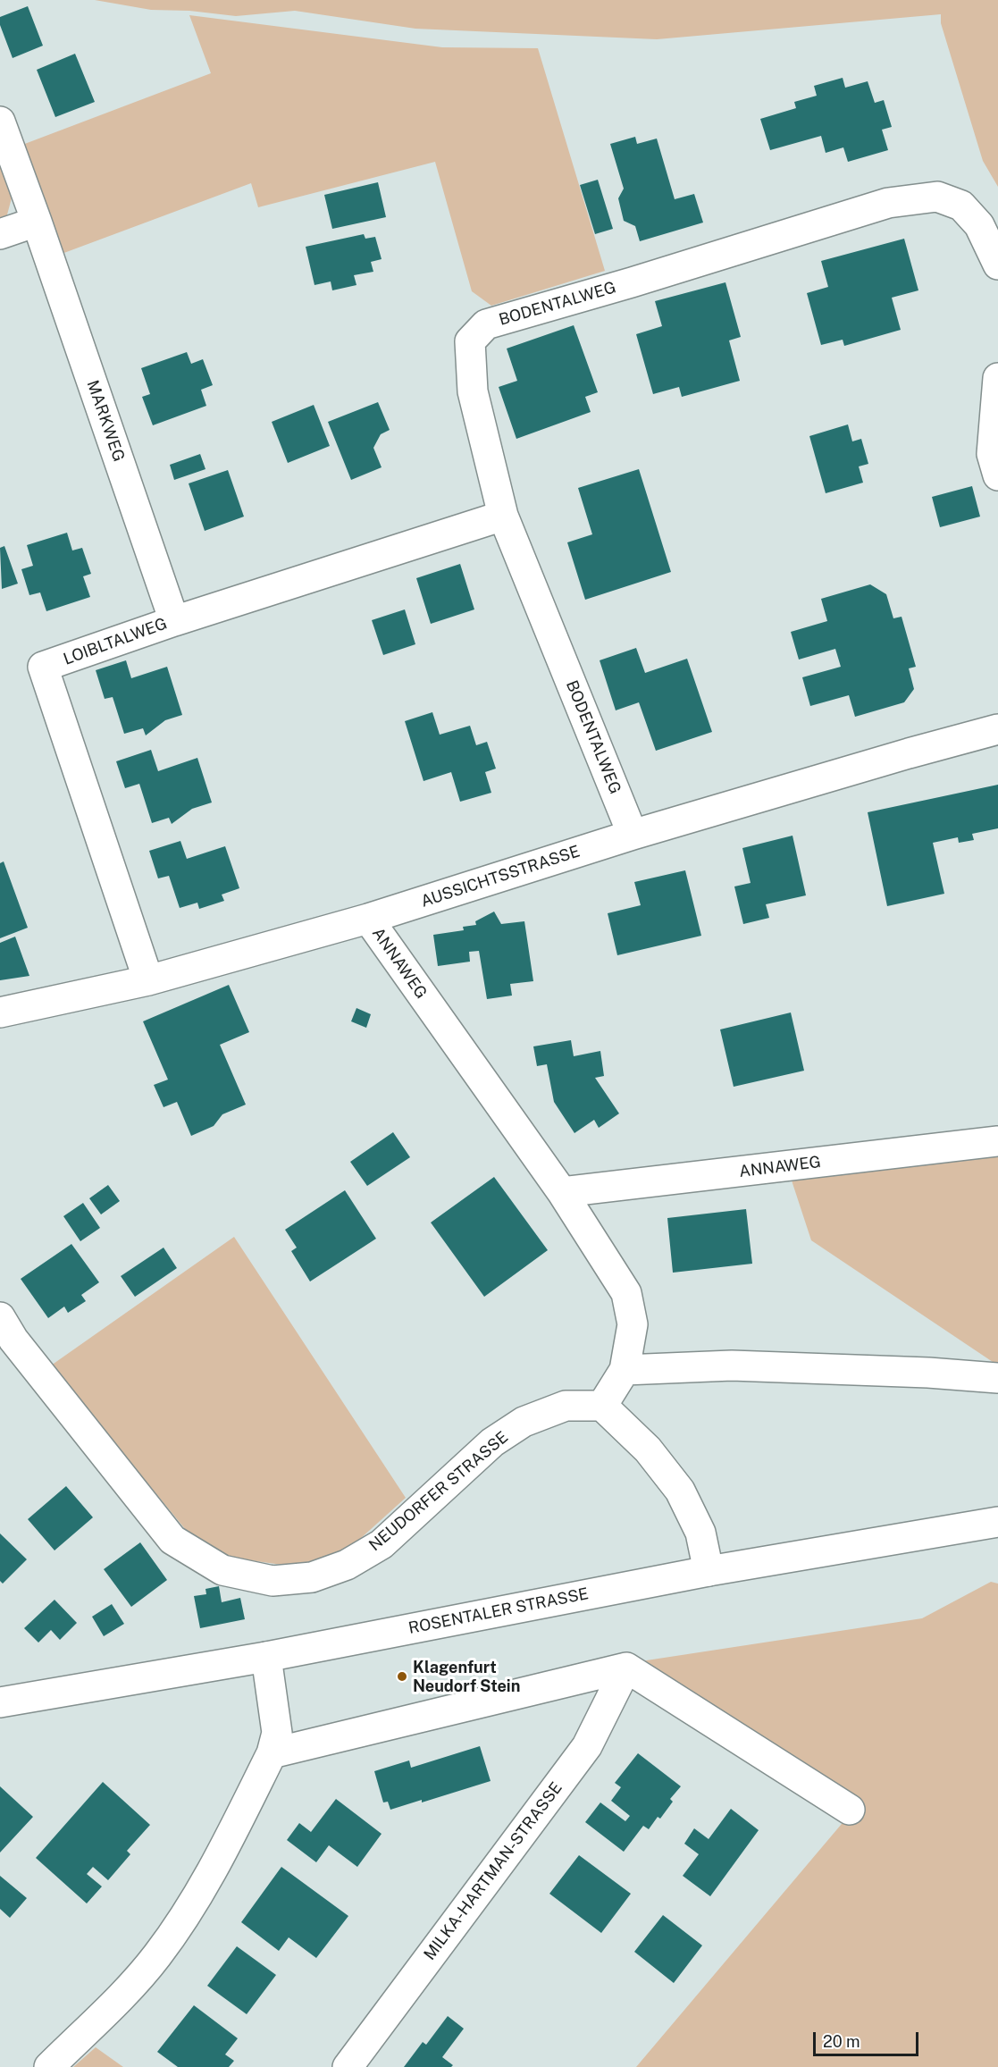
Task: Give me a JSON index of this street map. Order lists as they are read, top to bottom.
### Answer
{
  "streets": {
    "street": [
      "BODENTALWEG",
      "MARKWEG",
      "LOIBLTALWEG",
      "AUSSICHTSSTRASSE",
      "ANNAWEG",
      "NEUDORFER STRASSE",
      "ROSENTALER STRASSE",
      "MILKA-HARTMAN-STRASSE"
    ]
  },
  "crossings": [
    ["BODENTALWEG", "LOIBLTALWEG"],
    ["BODENTALWEG", "AUSSICHTSSTRASSE"],
    ["MARKWEG", "LOIBLTALWEG"],
    ["LOIBLTALWEG", "AUSSICHTSSTRASSE"],
    ["AUSSICHTSSTRASSE", "ANNAWEG"],
    ["ANNAWEG", "NEUDORFER STRASSE"]
  ],
  "places": ["Klagenfurt Neudorf Stein"],
  "scale_bar": "20 m"
}
